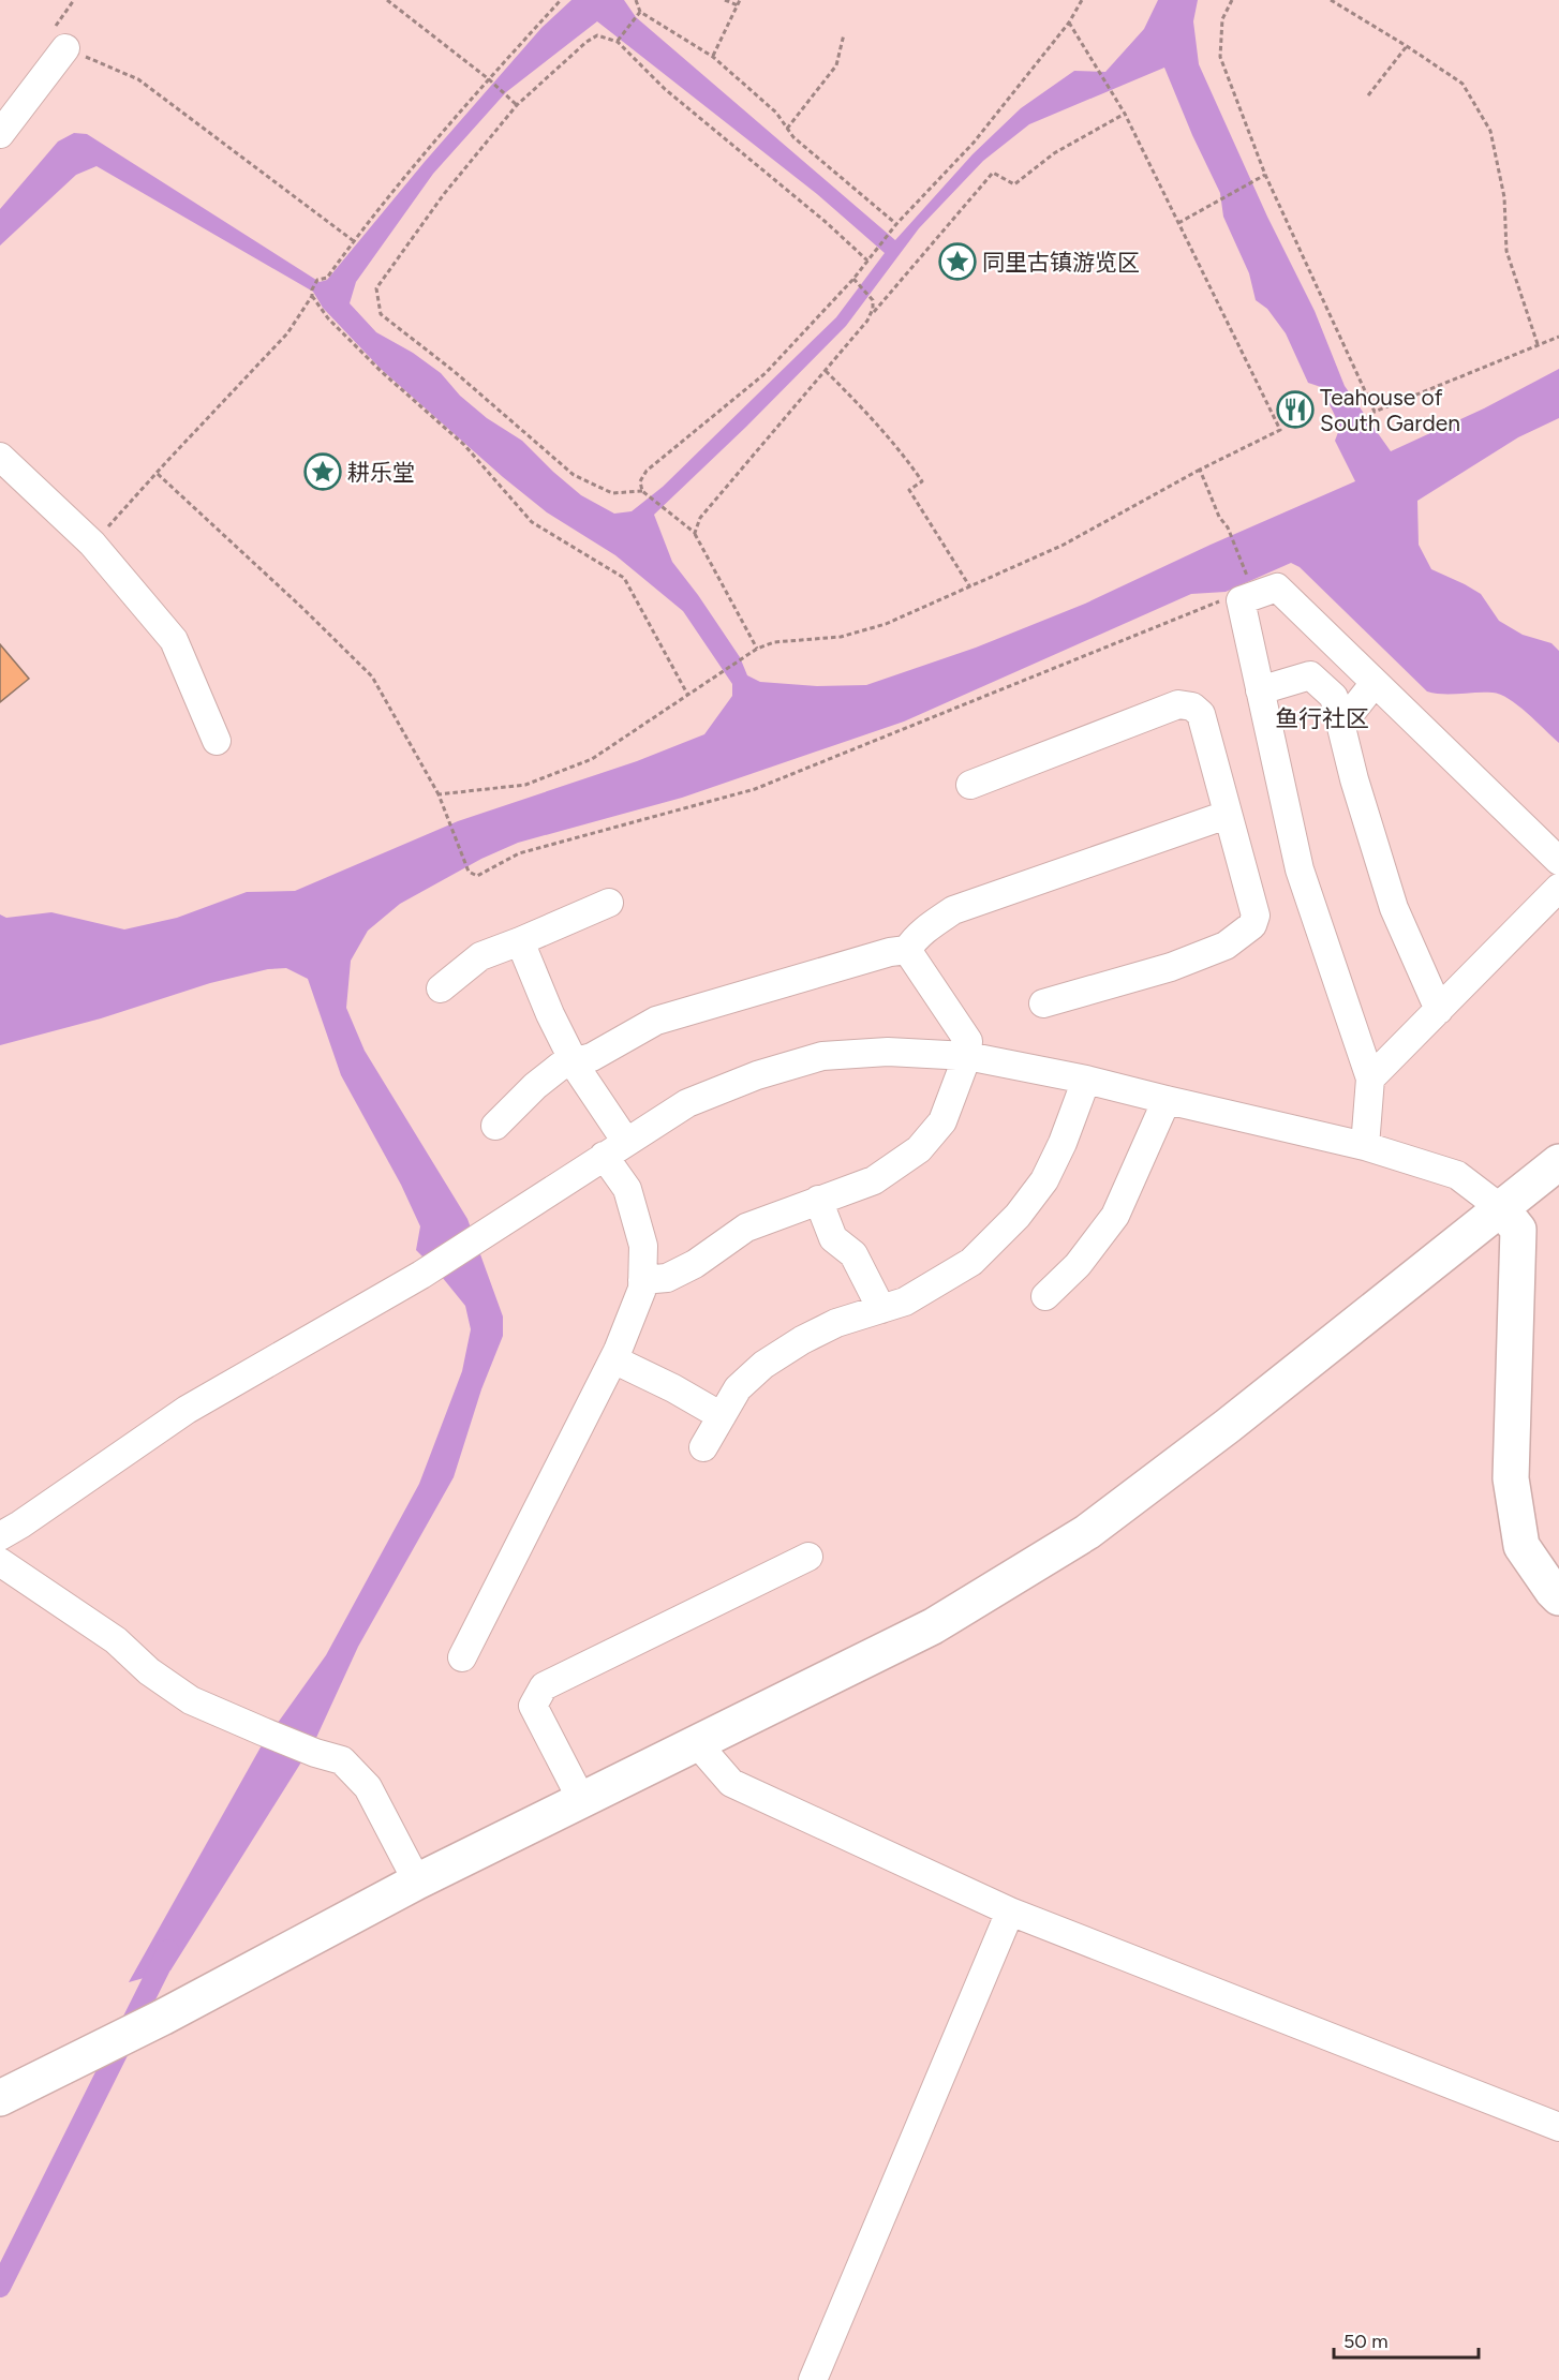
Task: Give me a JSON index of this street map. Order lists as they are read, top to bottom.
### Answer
{
  "districts": ["鱼行社区"],
  "places": {
    "place": ["同里古镇游览区", "耕乐堂"],
    "restaurant": ["Teahouse of South Garden"]
  },
  "scale_bar": "50 m"
}
